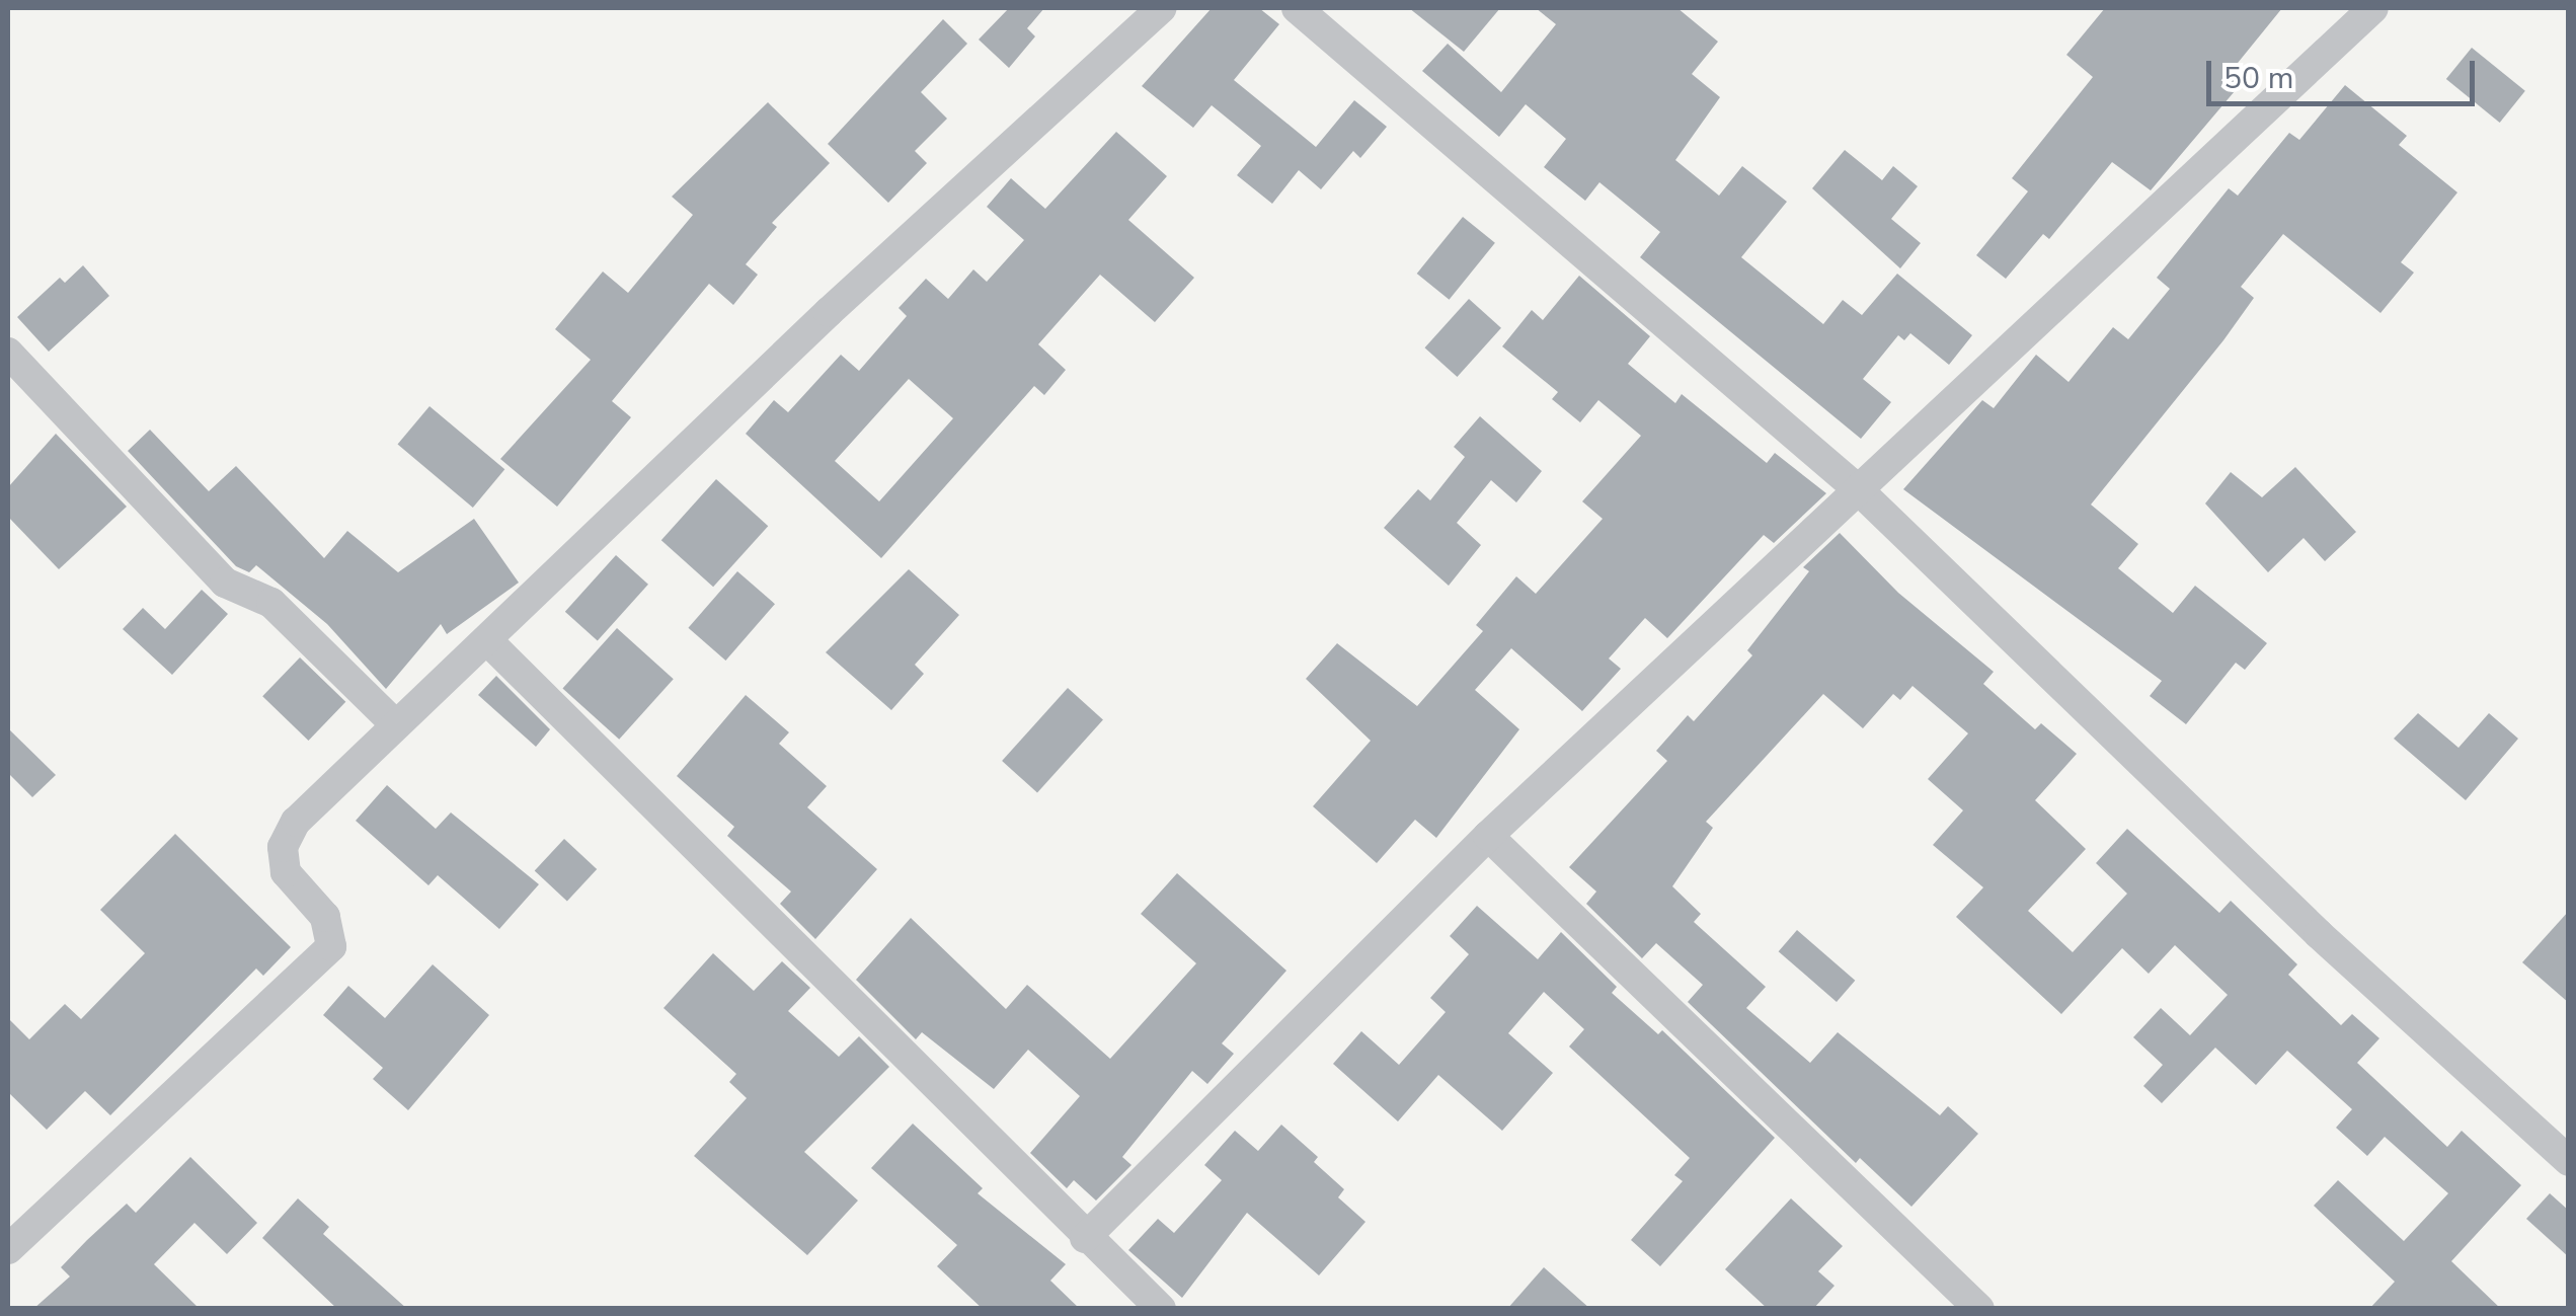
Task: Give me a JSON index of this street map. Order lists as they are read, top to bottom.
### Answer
{
  "scale_bar": "50 m"
}
